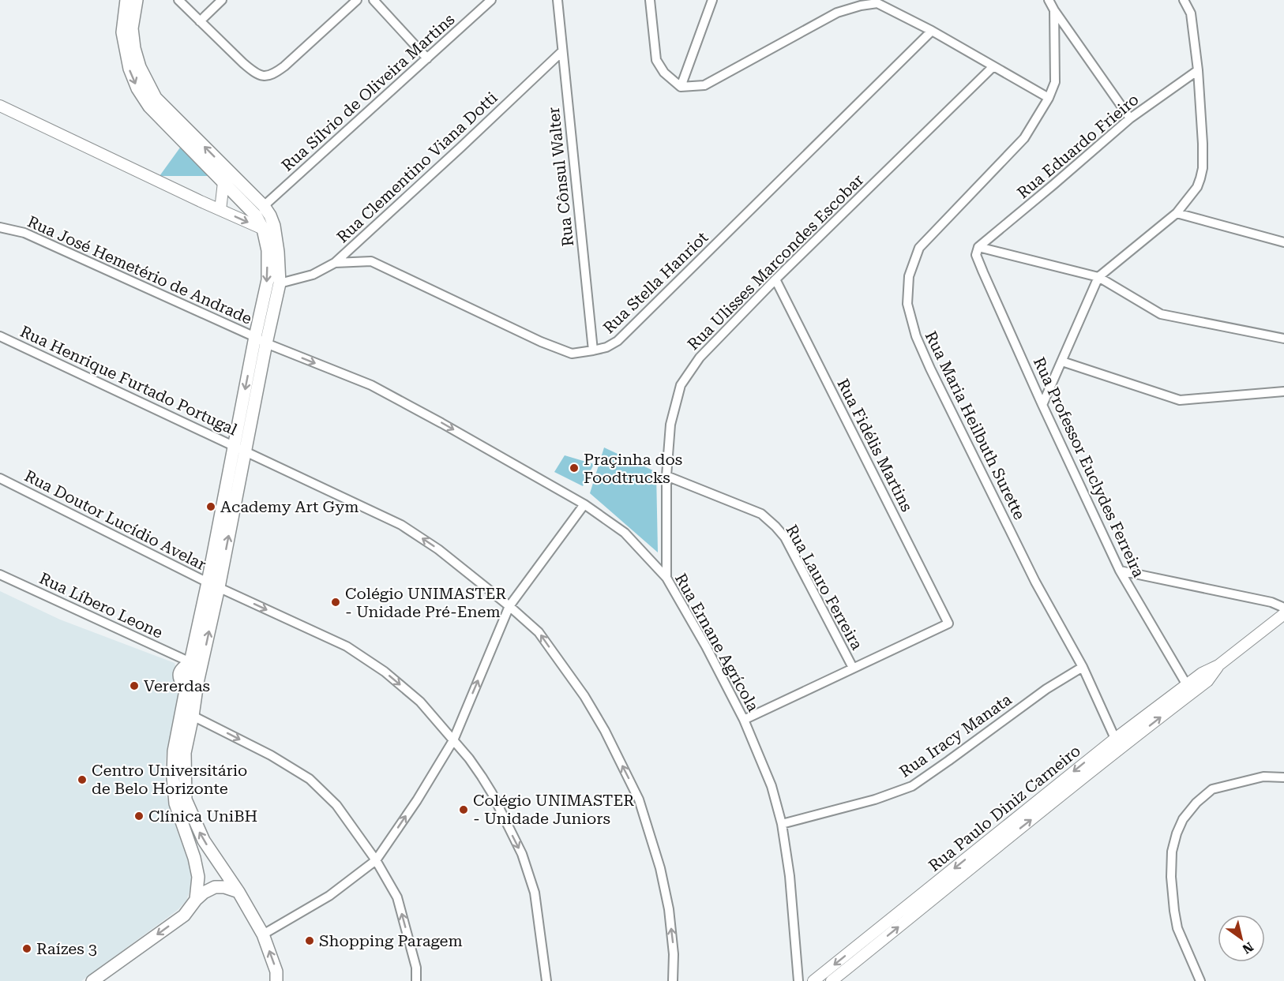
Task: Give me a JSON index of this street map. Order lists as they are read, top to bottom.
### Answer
{
  "streets": {
    "street": [
      "Rua Sílvio de Oliveira Martins",
      "Rua Eduardo Frieiro",
      "Rua Clementino Viana Dotti",
      "Rua Cônsul Walter",
      "Rua Ulisses Marcondes Escobar",
      "Rua José Hemetério de Andrade",
      "Rua Stella Hanriot",
      "Rua Henrique Furtado Portugal",
      "Rua Maria Heilbuth Surette",
      "Rua Fidélis Martins",
      "Rua Professor Euclydes Ferreira",
      "Rua Doutor Lucídio Avelar",
      "Rua Lauro Ferreira",
      "Rua Líbero Leone",
      "Rua Ernane Agrícola",
      "Rua Iracy Manata",
      "Rua Paulo Diniz Carneiro"
    ]
  },
  "crossings": [
    ["Rua Eduardo Frieiro", "Rua Professor Euclydes Ferreira"],
    ["Rua Clementino Viana Dotti", "Rua Cônsul Walter"],
    ["Rua Clementino Viana Dotti", "Rua Stella Hanriot"],
    ["Rua Cônsul Walter", "Rua Stella Hanriot"],
    ["Rua Ulisses Marcondes Escobar", "Rua Fidélis Martins"],
    ["Rua Ulisses Marcondes Escobar", "Rua Lauro Ferreira"],
    ["Rua Ulisses Marcondes Escobar", "Rua Ernane Agrícola"],
    ["Rua José Hemetério de Andrade", "Rua Ernane Agrícola"],
    ["Rua Maria Heilbuth Surette", "Rua Iracy Manata"],
    ["Rua Maria Heilbuth Surette", "Rua Paulo Diniz Carneiro"],
    ["Rua Fidélis Martins", "Rua Lauro Ferreira"],
    ["Rua Professor Euclydes Ferreira", "Rua Paulo Diniz Carneiro"],
    ["Rua Ernane Agrícola", "Rua Iracy Manata"]
  ],
  "one_way": ["Rua Henrique Furtado Portugal", "Rua Doutor Lucídio Avelar", "Rua Ernane Agrícola"],
  "places": [
    "Praçinha dos Foodtrucks",
    "Academy Art Gym",
    "Colégio UNIMASTER - Unidade Pré-Enem",
    "Vererdas",
    "Centro Universitário de Belo Horizonte",
    "Colégio UNIMASTER - Unidade Juniors",
    "Clínica UniBH",
    "Shopping Paragem",
    "Raízes 3"
  ],
  "north": "bottom right"
}
